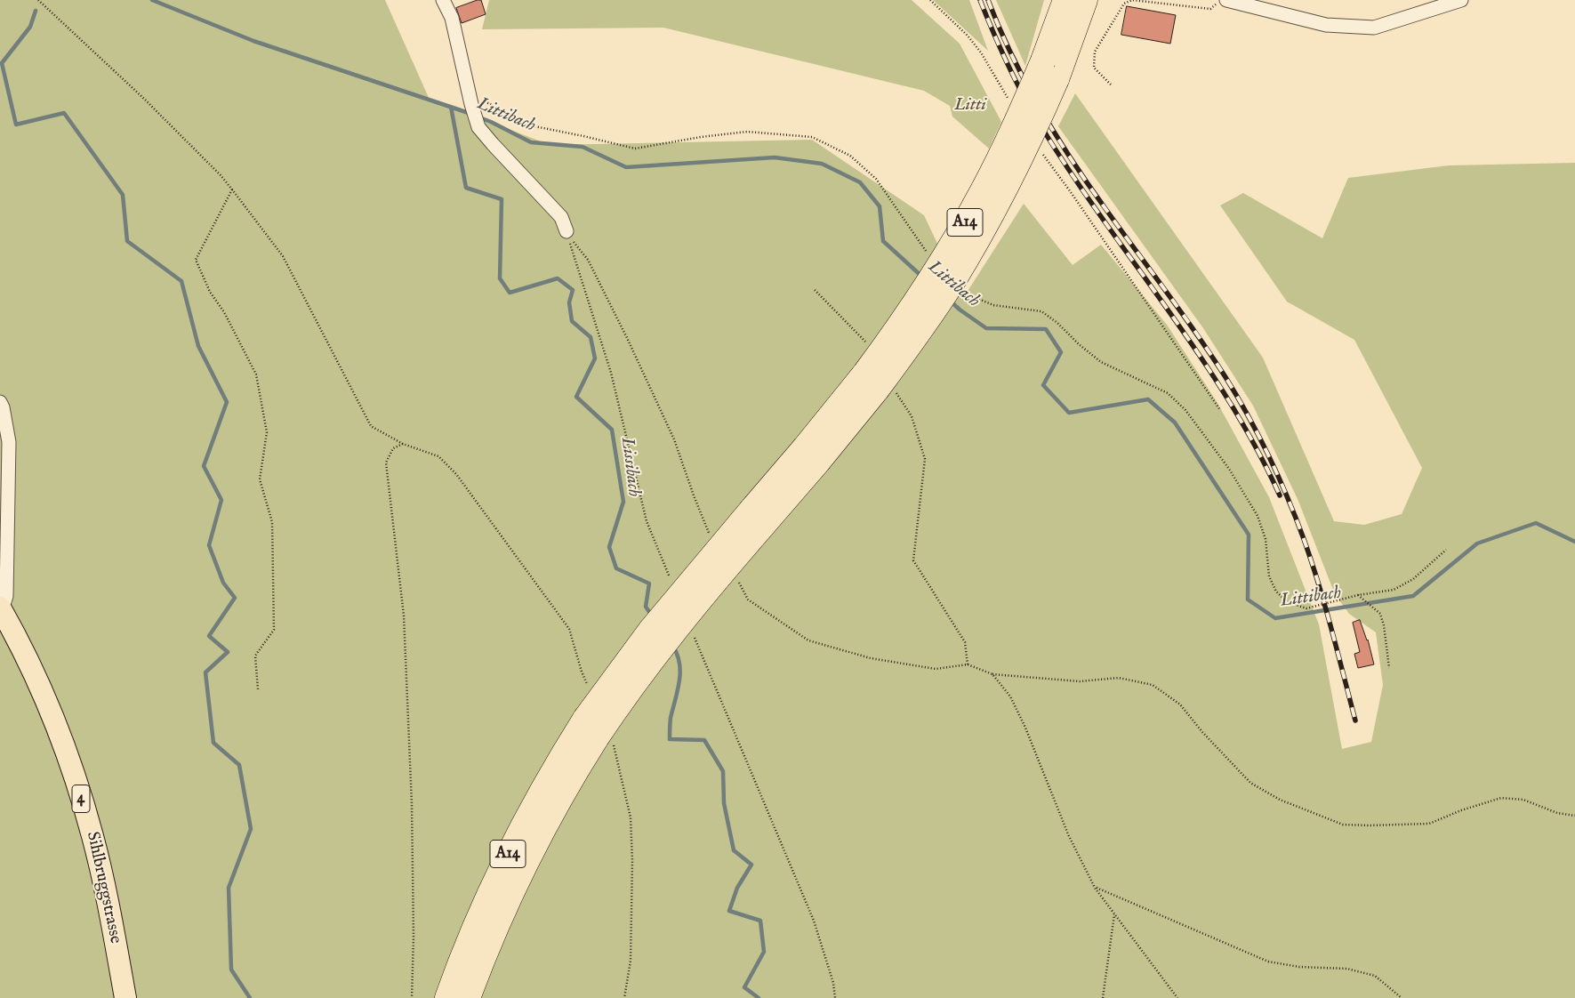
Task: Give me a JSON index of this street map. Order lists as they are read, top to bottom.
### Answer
{
  "streets": {
    "highway": ["A14"],
    "main road": ["4", "Sihlbruggstrasse"]
  },
  "water": ["Littibach", "Lissibach"],
  "parks": ["Litti"]
}
